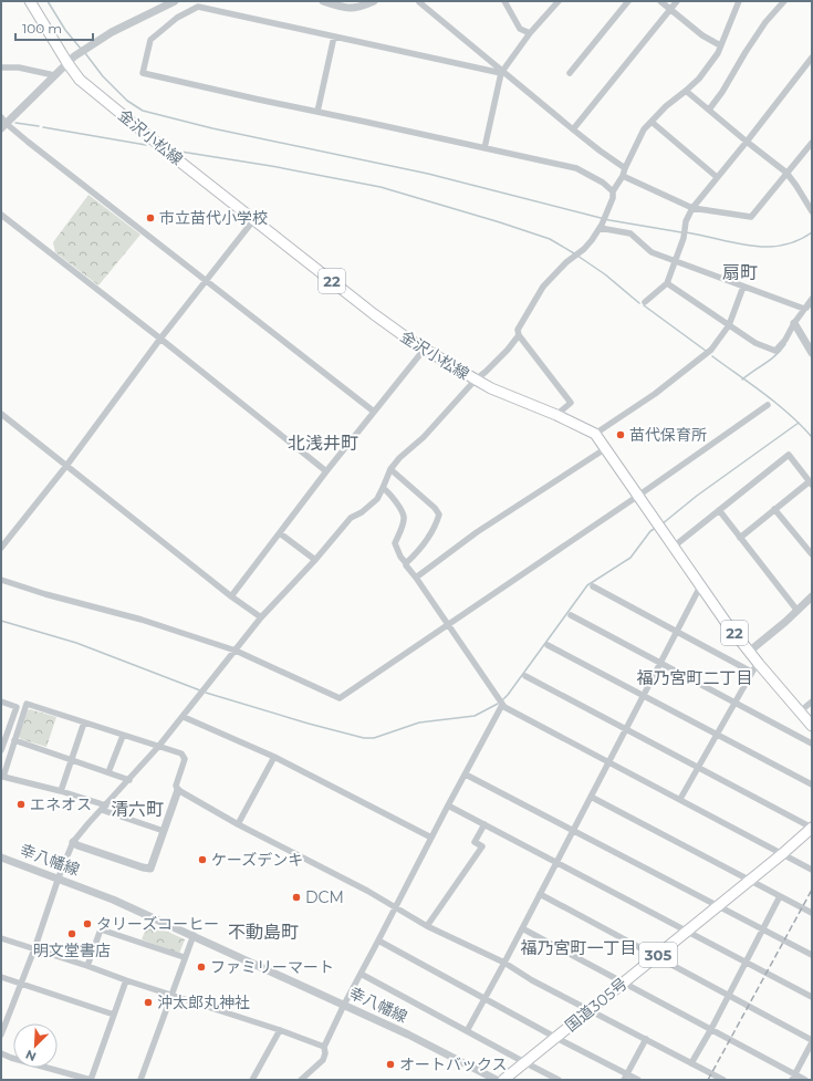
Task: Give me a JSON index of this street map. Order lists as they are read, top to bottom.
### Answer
{
  "streets": {
    "main road": [
      "金沢小松線",
      "22",
      "305",
      "国道305号"
    ],
    "street": ["幸八幡線"]
  },
  "districts": [
    "扇町",
    "北浅井町",
    "福乃宮町二丁目",
    "清六町",
    "不動島町",
    "福乃宮町一丁目"
  ],
  "places": [
    "市立苗代小学校",
    "苗代保育所",
    "エネオス",
    "ケーズデンキ",
    "DCM",
    "タリーズコーヒー",
    "明文堂書店",
    "ファミリーマート",
    "沖太郎丸神社",
    "オートバックス"
  ],
  "scale_bar": "100 m",
  "north": "bottom left"
}
